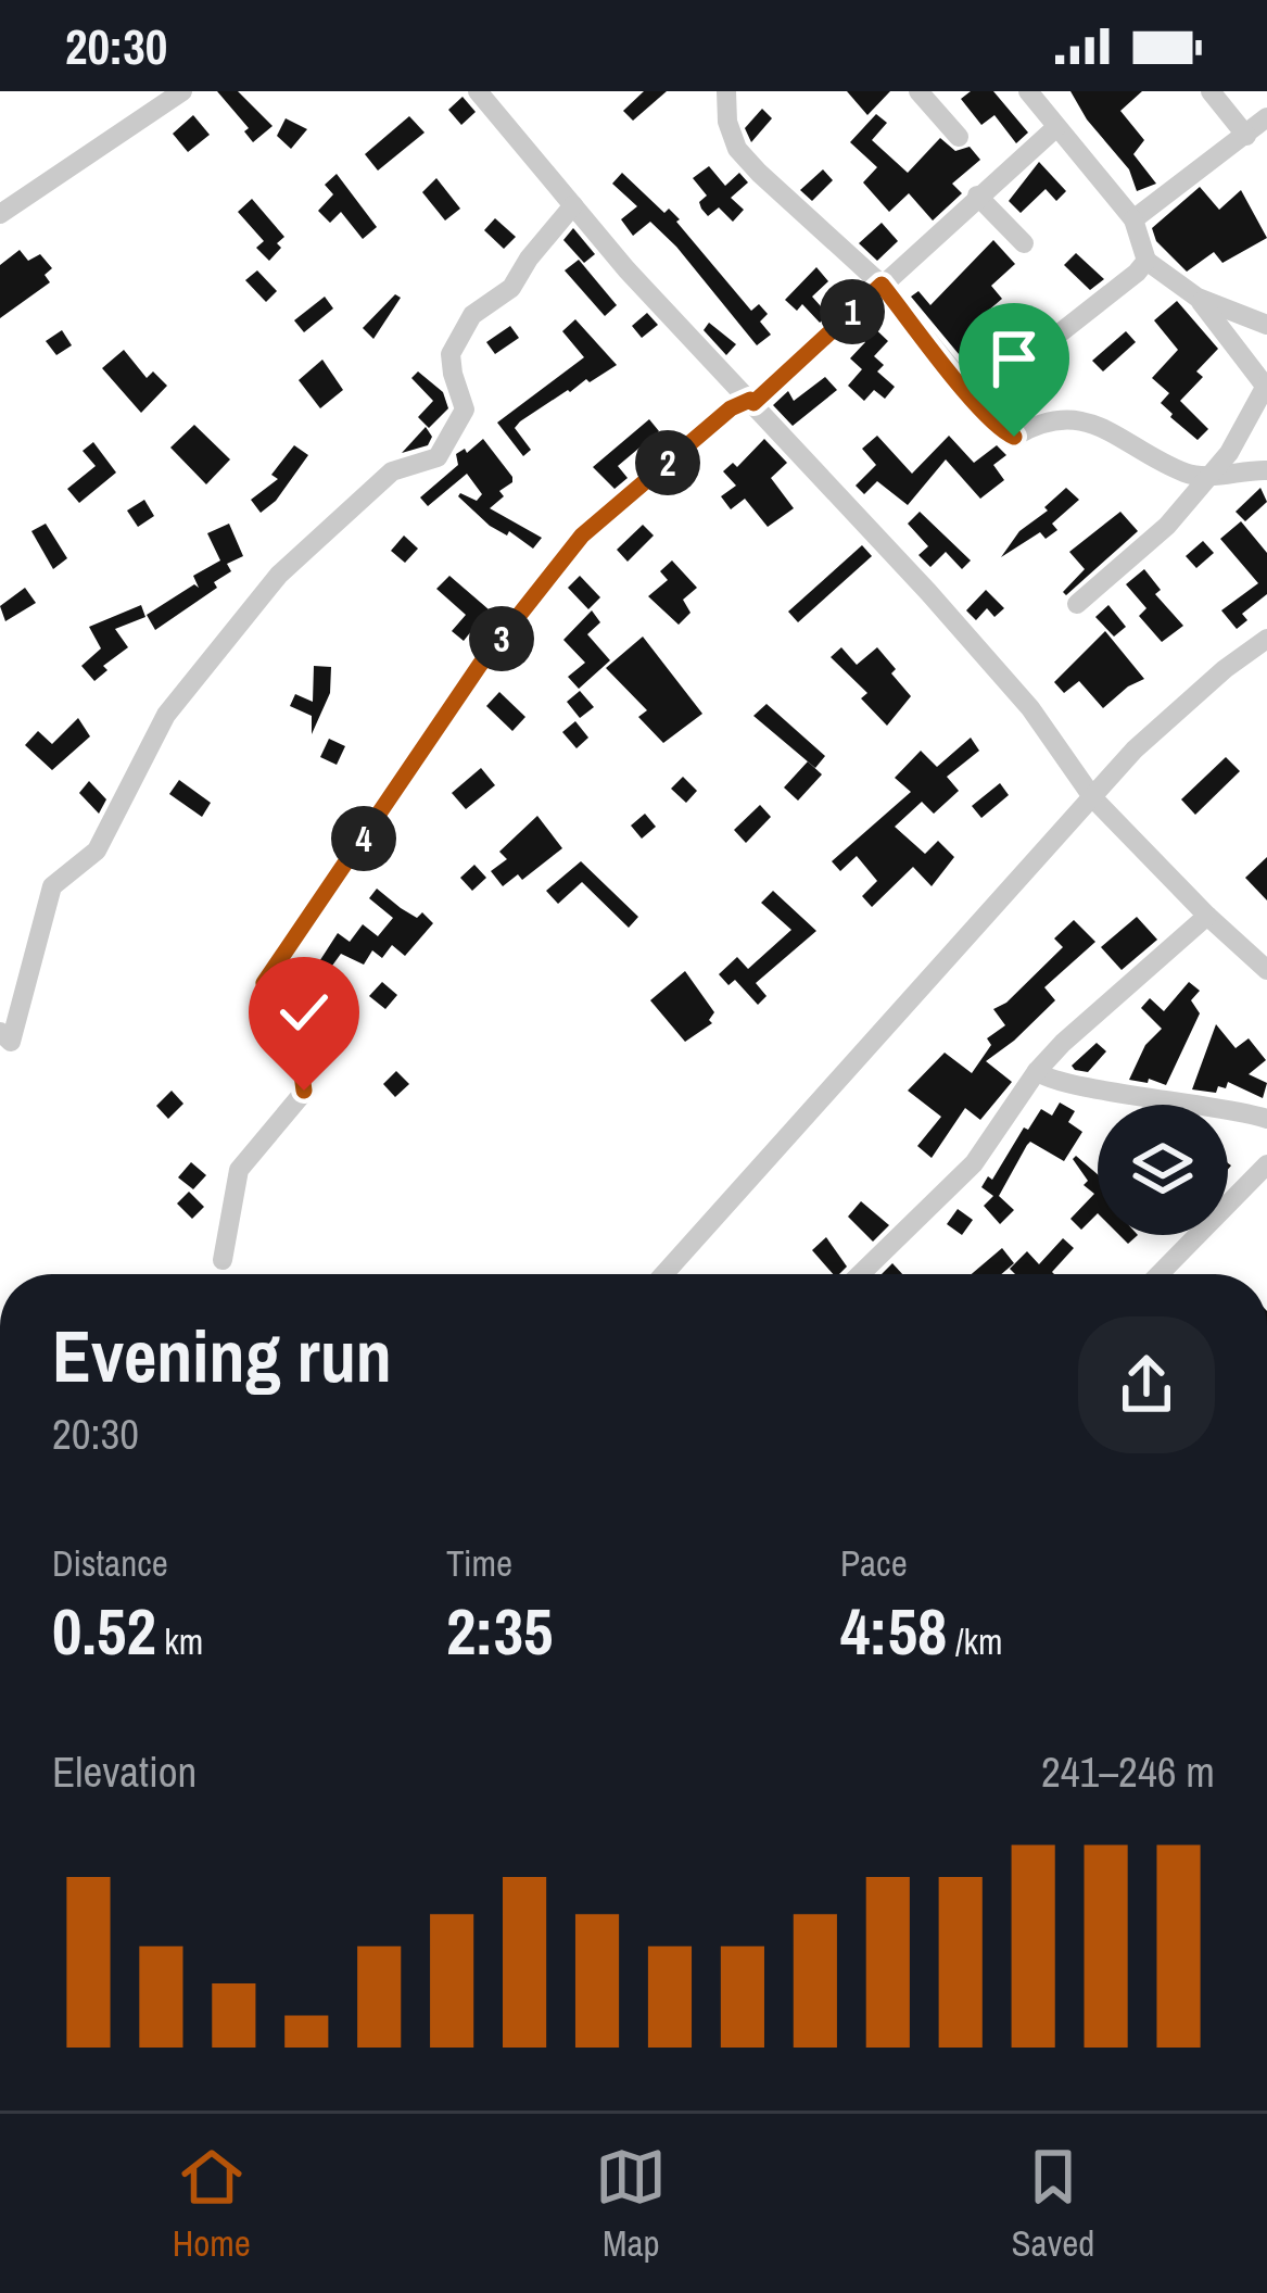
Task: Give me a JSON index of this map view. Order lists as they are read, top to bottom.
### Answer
{
  "page": {
    "status": "20:30",
    "pins": [
      "1",
      "2",
      "3",
      "4"
    ],
    "heading": ["Evening run", "20:30"],
    "stats": [
      ["Distance", "0.52 km"],
      ["Time", "2:35"],
      ["Pace", "4:58 /km"]
    ],
    "chart": ["Elevation", "241–246 m"],
    "tabs": ["Home", "Map", "Saved"]
  }
}
